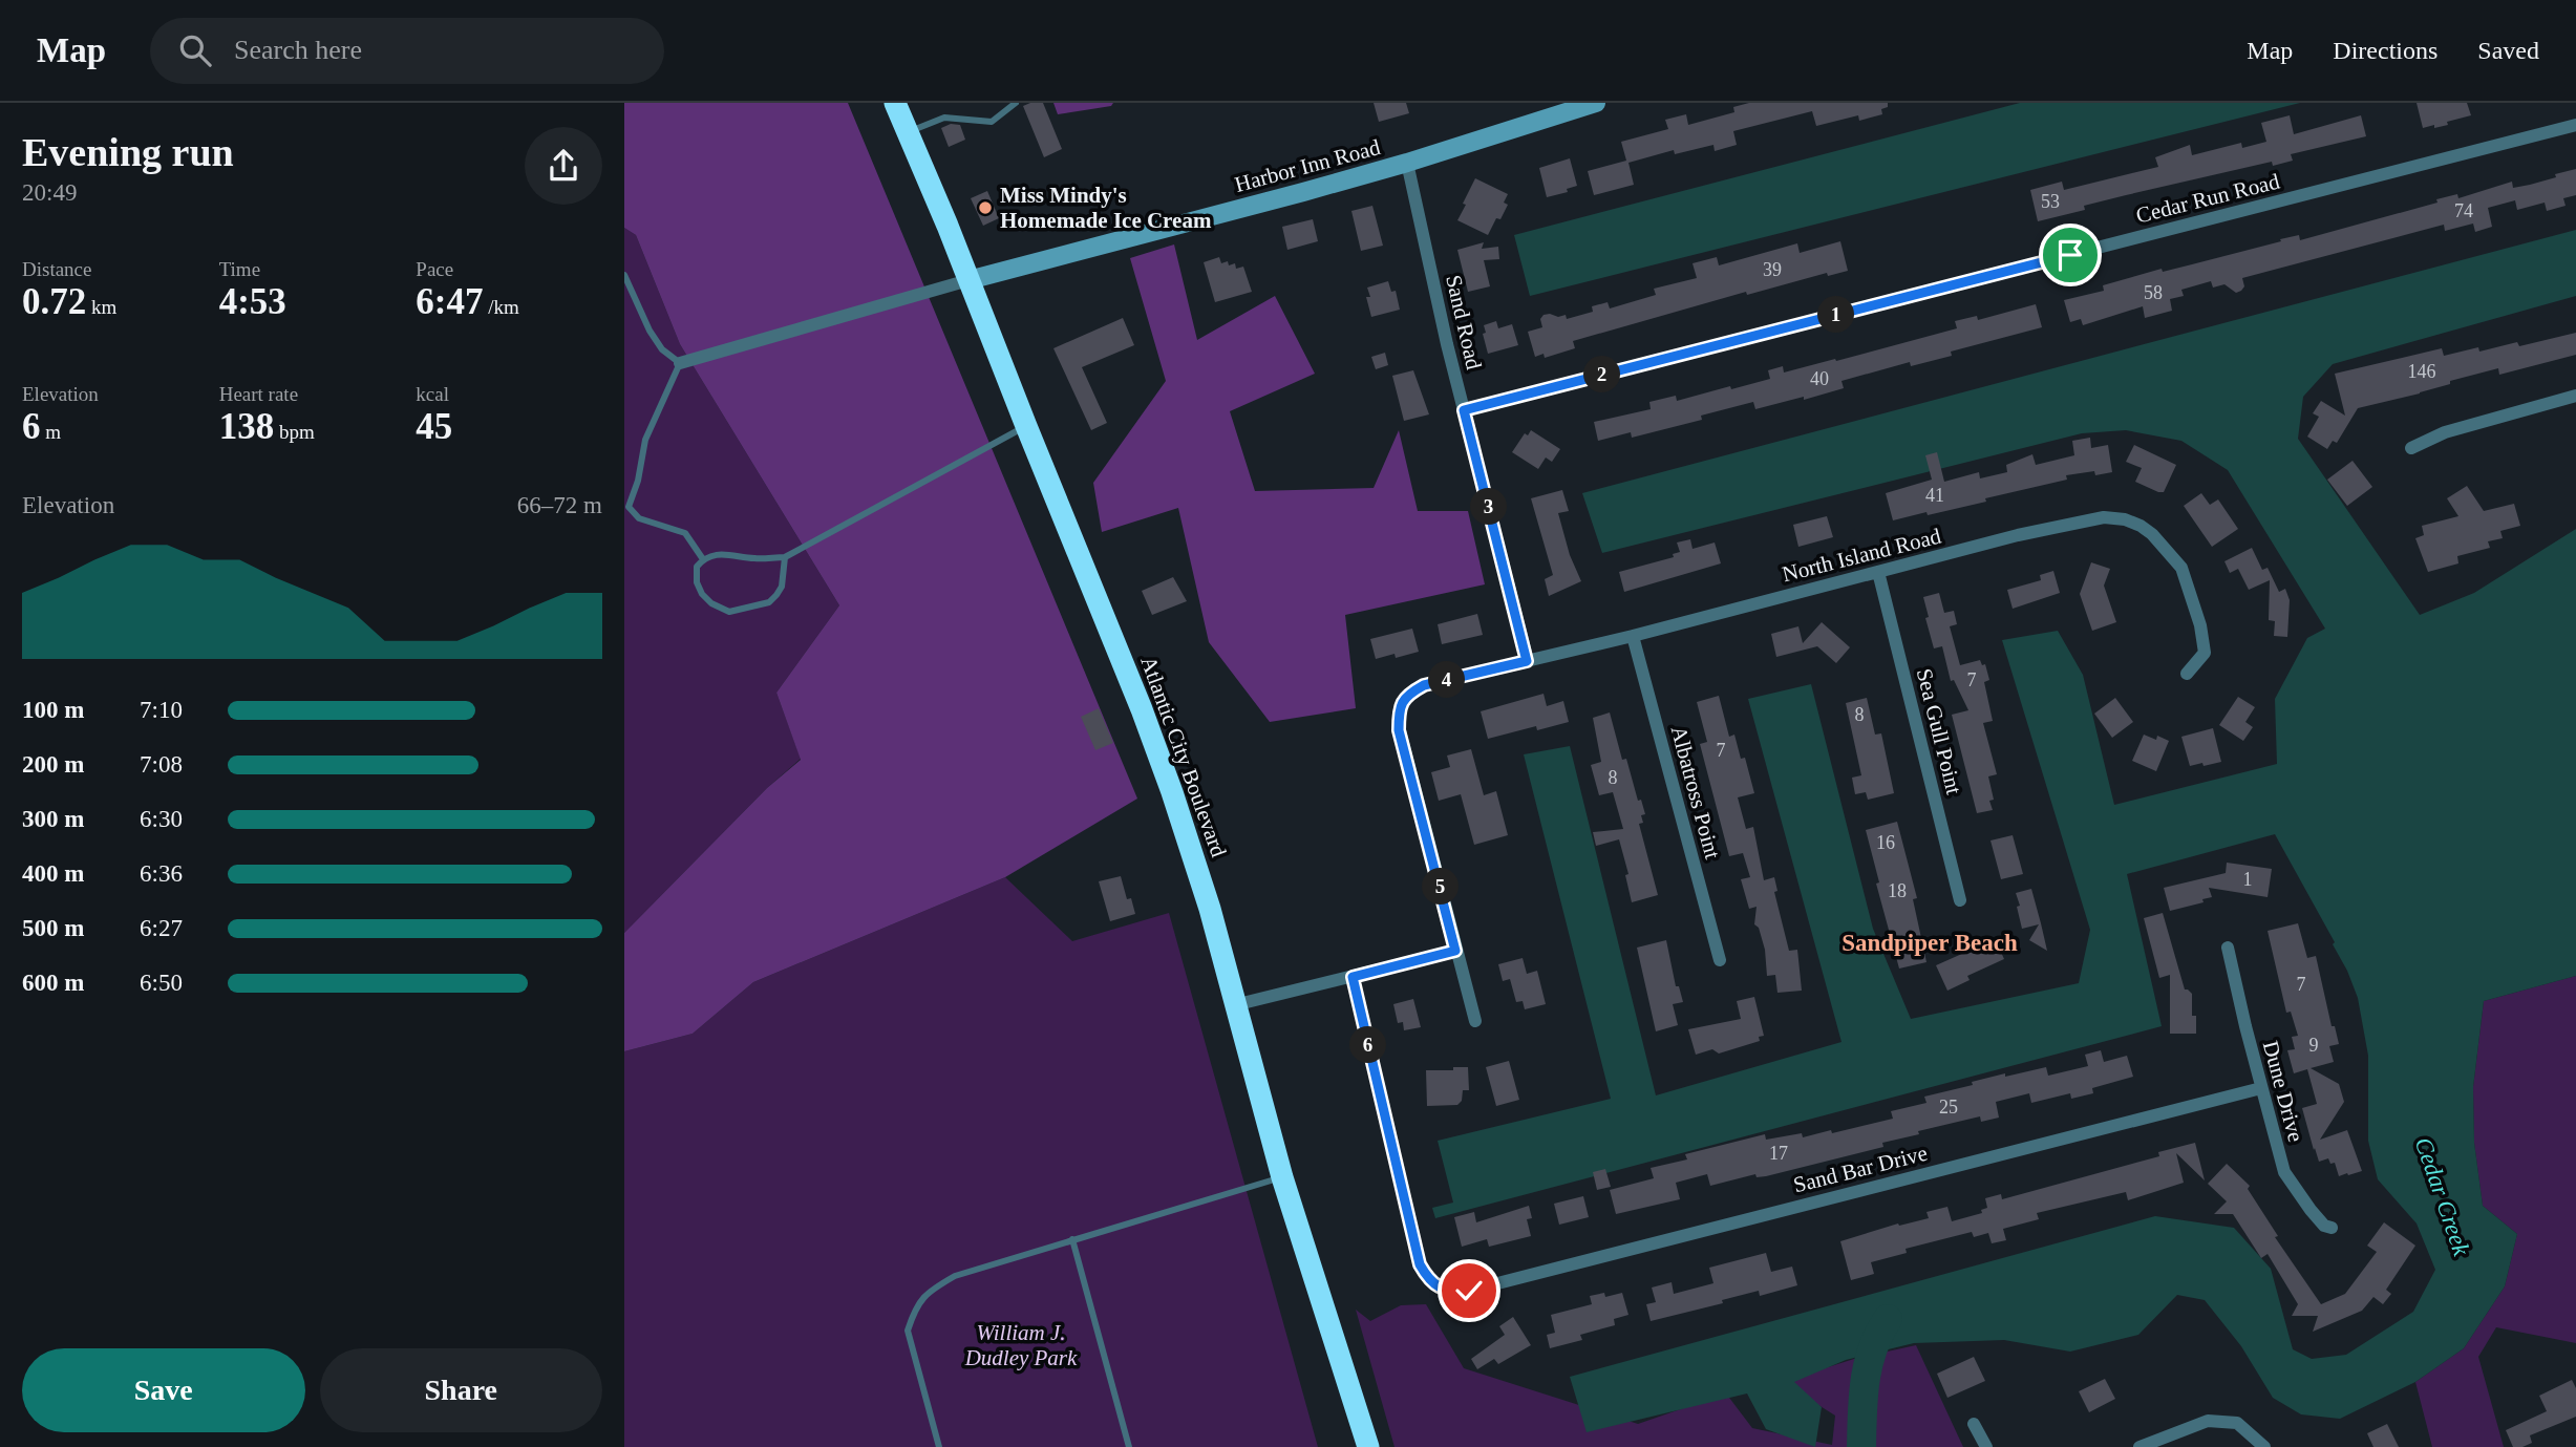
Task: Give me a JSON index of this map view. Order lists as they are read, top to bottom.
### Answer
{
  "streets": {
    "highway": ["Atlantic City Boulevard"],
    "main road": ["Harbor Inn Road"],
    "street": [
      "Cedar Run Road",
      "Sand Road",
      "North Island Road",
      "Sea Gull Point",
      "Albatross Point",
      "Dune Drive",
      "Sand Bar Drive"
    ]
  },
  "crossings": [
    ["Harbor Inn Road", "Sand Road"],
    ["Harbor Inn Road", "Atlantic City Boulevard"],
    ["Cedar Run Road", "Sand Road"],
    ["Sand Road", "North Island Road"],
    ["North Island Road", "Sea Gull Point"],
    ["North Island Road", "Albatross Point"],
    ["Dune Drive", "Sand Bar Drive"]
  ],
  "districts": ["Sandpiper Beach"],
  "water": ["Cedar Creek"],
  "parks": ["William J. Dudley Park"],
  "places": ["Miss Mindy's Homemade Ice Cream"],
  "house_numbers": [
    "53",
    "74",
    "39",
    "58",
    "146",
    "40",
    "41",
    "7",
    "8",
    "7",
    "8",
    "16",
    "1",
    "18",
    "7",
    "9",
    "25",
    "17"
  ],
  "page": {
    "header": "Map",
    "search": "Search here",
    "nav": ["Map", "Directions", "Saved"],
    "heading": ["Evening run", "20:49"],
    "stats": [
      ["Distance", "0.72 km"],
      ["Time", "4:53"],
      ["Pace", "6:47 /km"],
      ["Elevation", "6 m"],
      ["Heart rate", "138 bpm"],
      ["kcal", "45"]
    ],
    "pins": [
      "1",
      "2",
      "3",
      "4",
      "5",
      "6"
    ],
    "chart": ["Elevation", "66–72 m"],
    "list": [
      {
        "name": "100 m",
        "note": "7:10"
      },
      {
        "name": "200 m",
        "note": "7:08"
      },
      {
        "name": "300 m",
        "note": "6:30"
      },
      {
        "name": "400 m",
        "note": "6:36"
      },
      {
        "name": "500 m",
        "note": "6:27"
      },
      {
        "name": "600 m",
        "note": "6:50"
      }
    ],
    "buttons": ["Save", "Share"]
  }
}
